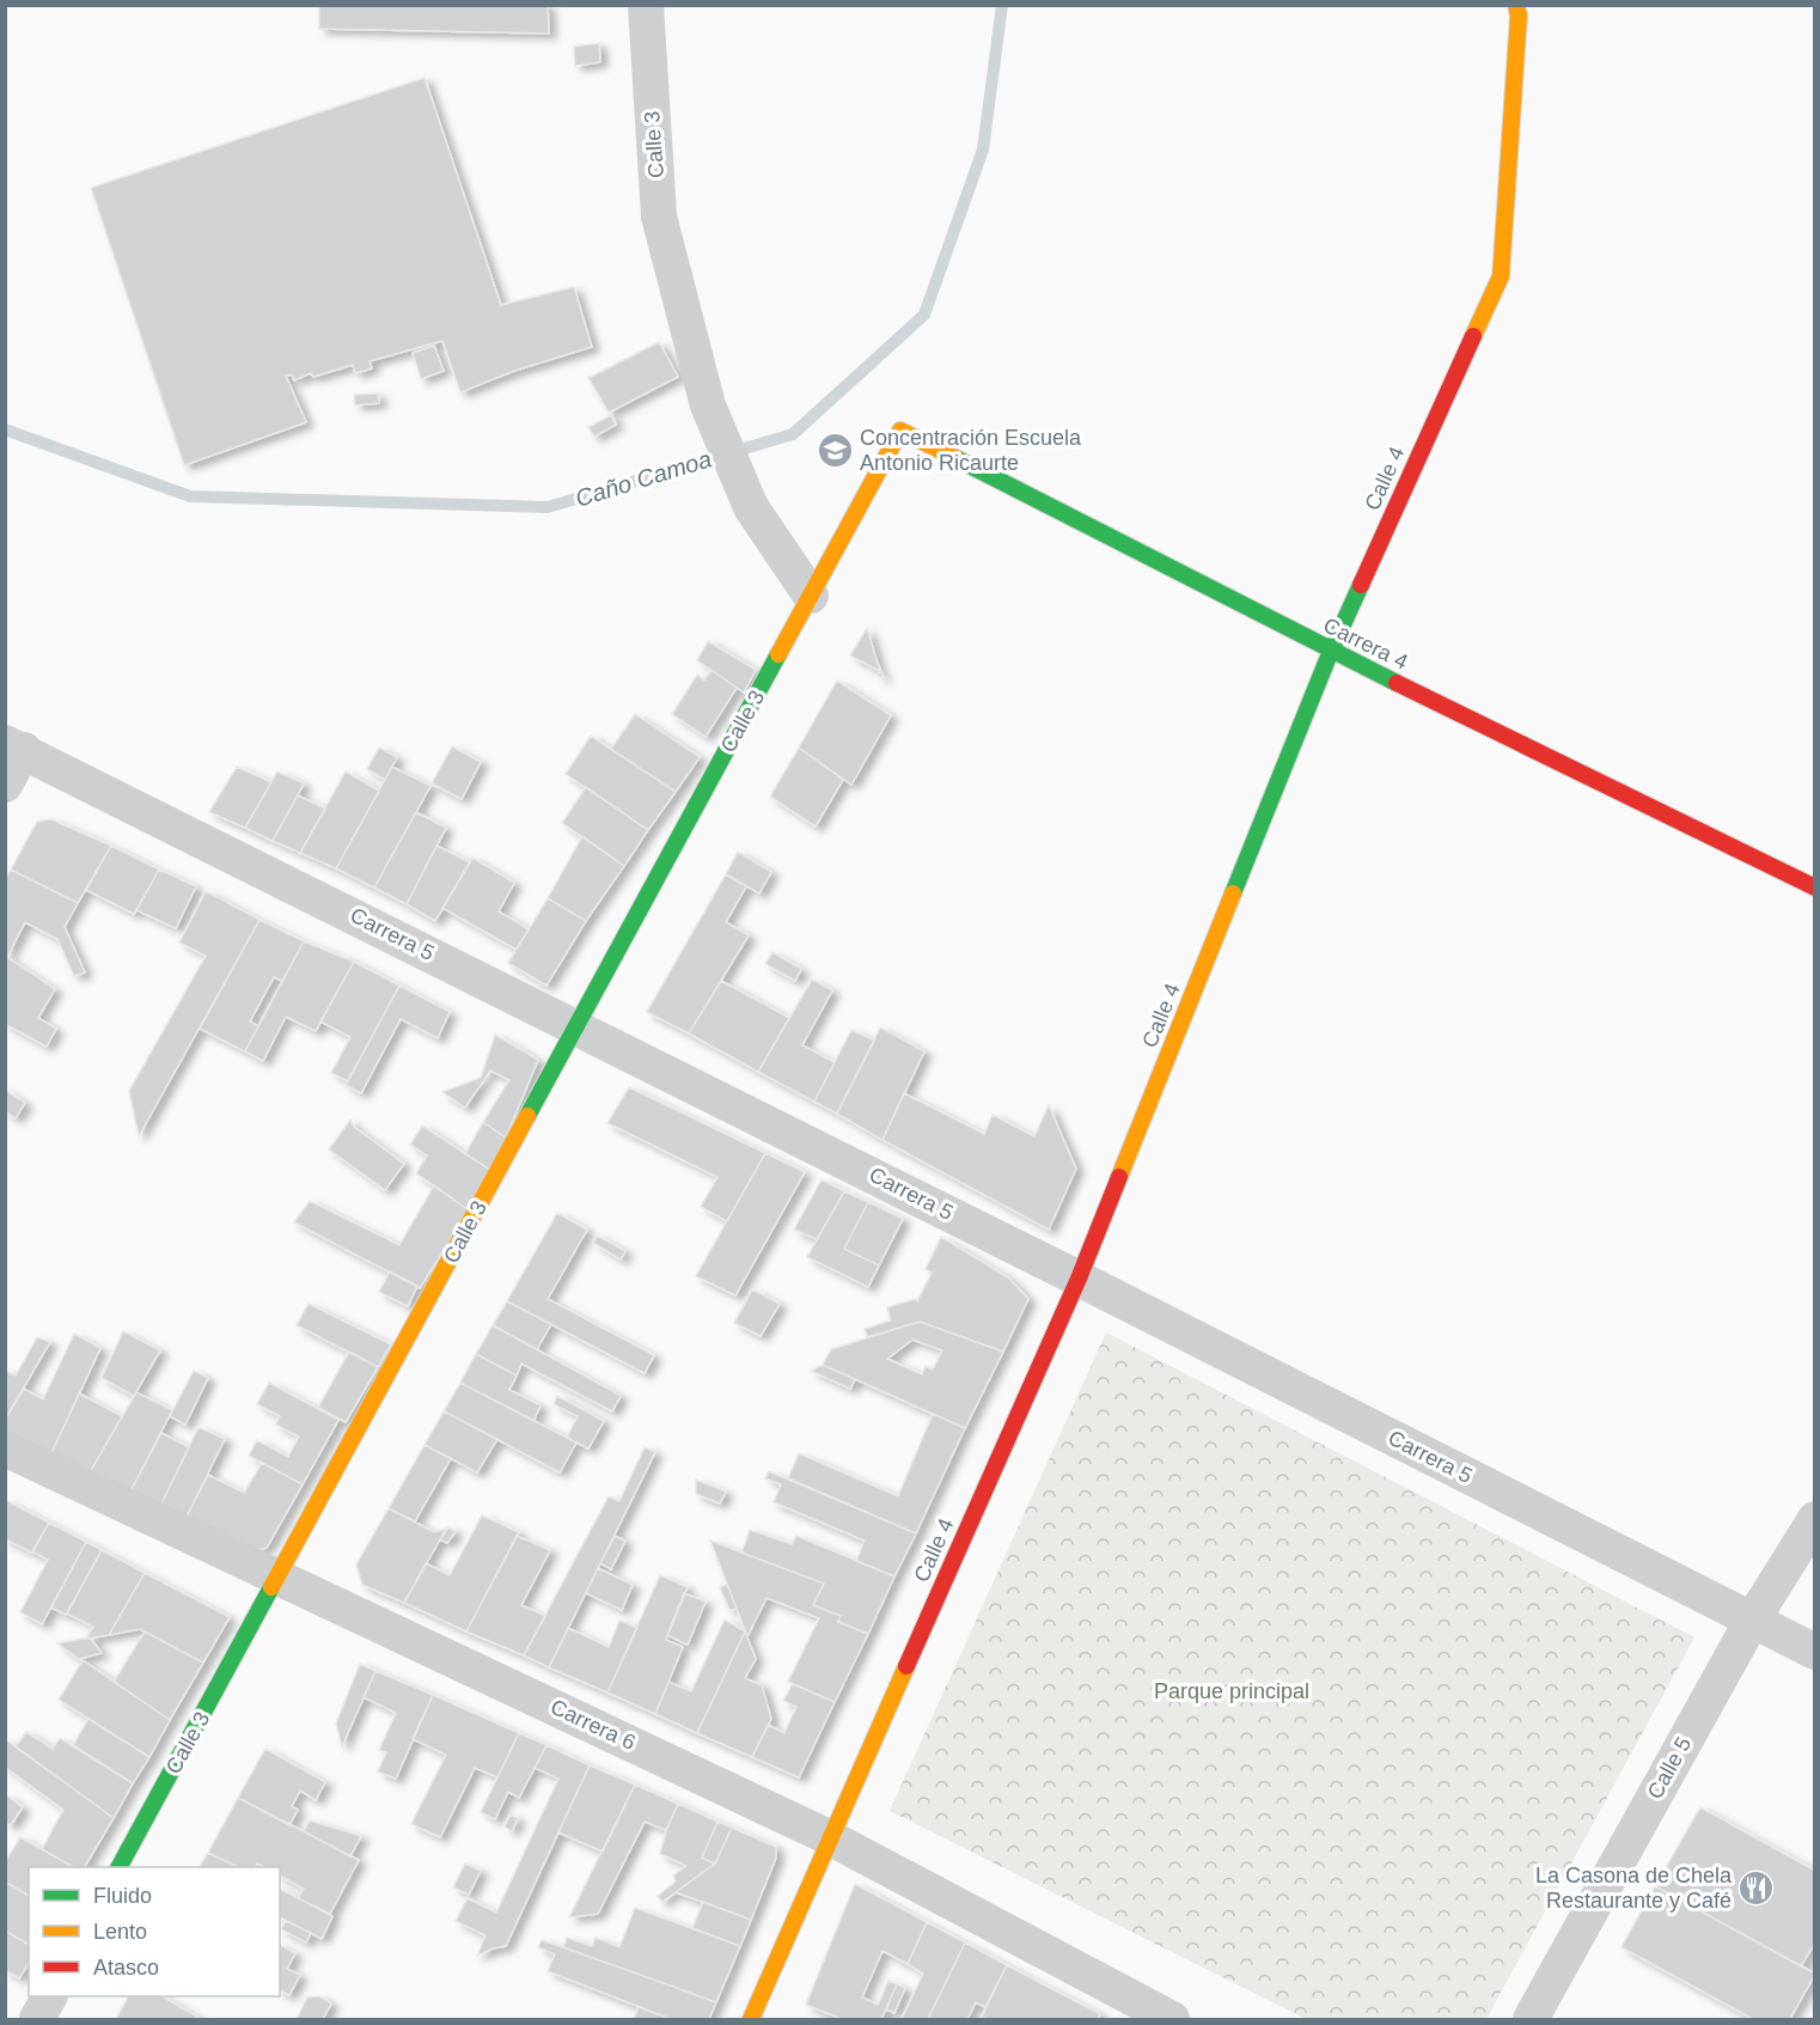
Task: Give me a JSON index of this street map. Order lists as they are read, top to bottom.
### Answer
{
  "streets": {
    "street": [
      "Calle 3",
      "Calle 4",
      "Carrera 4",
      "Carrera 5",
      "Carrera 6",
      "Calle 5"
    ]
  },
  "crossings": [
    ["Calle 3", "Carrera 4"],
    ["Calle 3", "Carrera 5"],
    ["Calle 3", "Carrera 6"],
    ["Calle 4", "Carrera 4"],
    ["Calle 4", "Carrera 5"],
    ["Calle 4", "Carrera 6"],
    ["Carrera 5", "Calle 5"]
  ],
  "water": ["Caño Camoa"],
  "parks": ["Parque principal"],
  "places": {
    "school or university": ["Concentración Escuela Antonio Ricaurte"],
    "restaurant": ["La Casona de Chela Restaurante y Café"]
  },
  "legend": ["Fluido", "Lento", "Atasco"]
}
